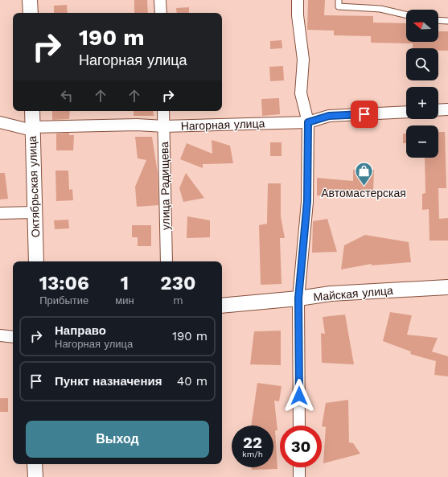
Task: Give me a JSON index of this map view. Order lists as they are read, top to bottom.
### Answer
{
  "streets": {
    "street": [
      "Нагорная улица",
      "улица Радищева",
      "Октябрьская улица",
      "Майская улица"
    ]
  },
  "crossings": [
    ["Нагорная улица", "улица Радищева"],
    ["Нагорная улица", "Октябрьская улица"]
  ],
  "places": {
    "shop": ["Автомастерская"]
  },
  "north": "left",
  "page": {
    "map_buttons": ["+", "−"],
    "turn": ["190 m", "Нагорная улица"],
    "eta": [
      "13:06",
      "Прибытие",
      "1",
      "мин",
      "230",
      "m"
    ],
    "list": [
      {
        "name": "Направо",
        "note": "Нагорная улица",
        "value": "190 m"
      },
      {
        "name": "Пункт назначения",
        "value": "40 m"
      }
    ],
    "buttons": "Выход",
    "speed": "22 km/h",
    "limit": "30"
  }
}
